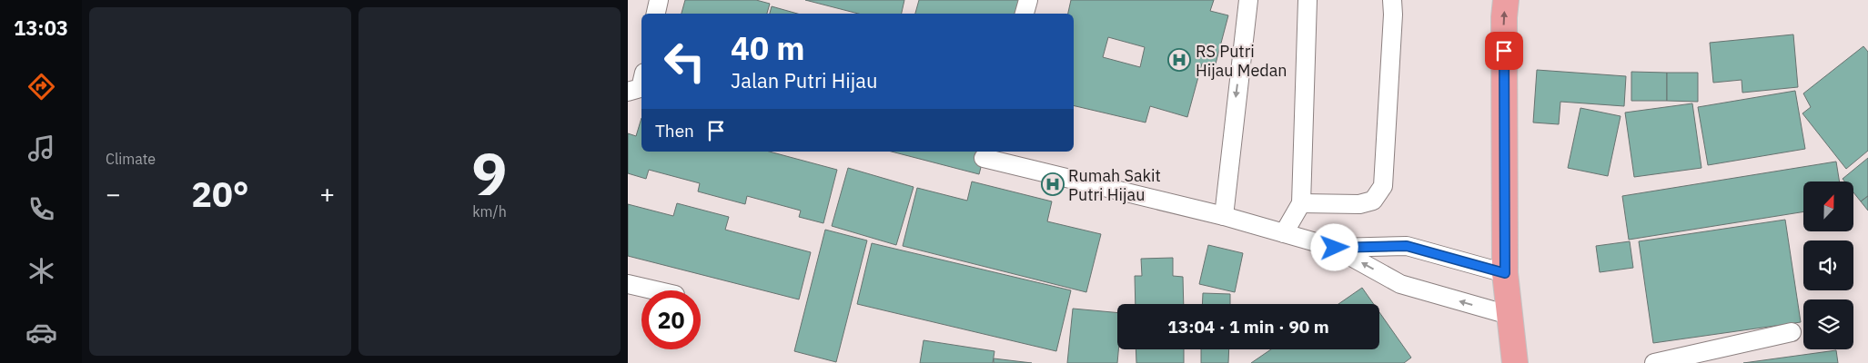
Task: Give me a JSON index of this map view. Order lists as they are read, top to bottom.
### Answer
{
  "places": {
    "hospital": ["RS Putri Hijau Medan", "Rumah Sakit Putri Hijau"]
  },
  "north": "top",
  "page": {
    "tabs": "13:03",
    "tile": [
      "Climate",
      ["9", "km/h"]
    ],
    "turn": ["40 m", "Jalan Putri Hijau"],
    "then": "Then",
    "heat": ["−", "20°", "+"],
    "limit": "20",
    "trip": "13:04 · 1 min · 90 m"
  }
}
